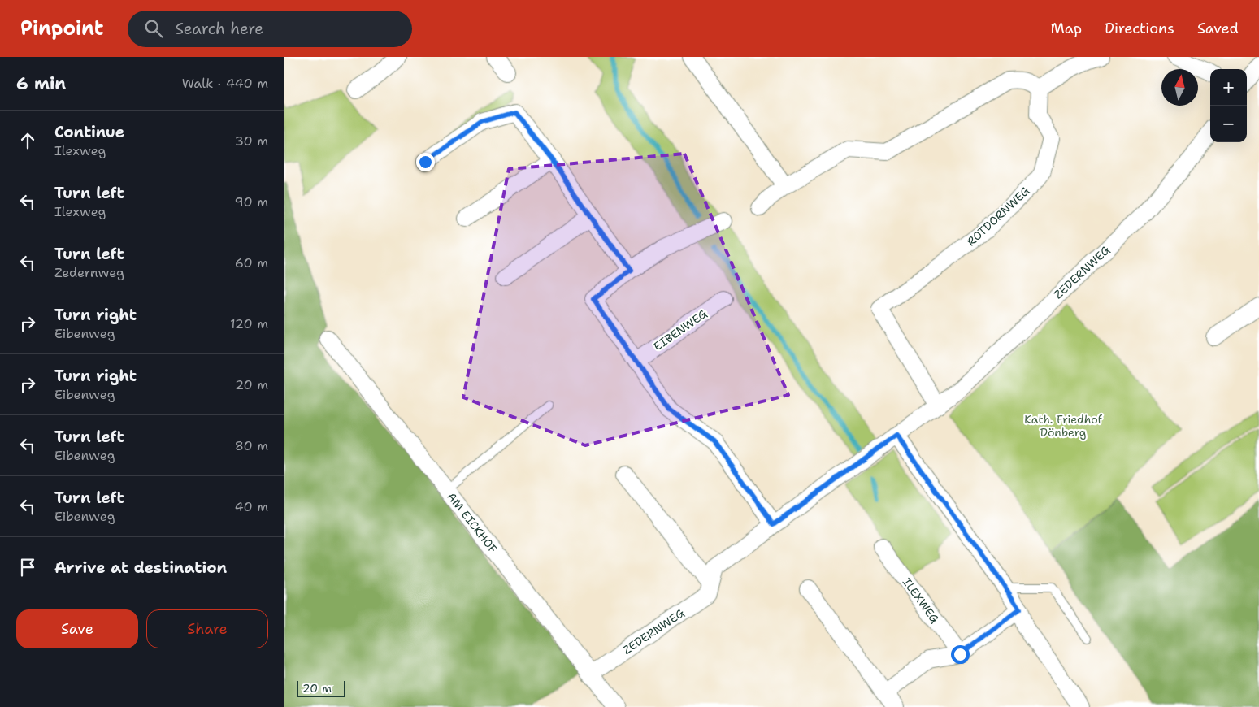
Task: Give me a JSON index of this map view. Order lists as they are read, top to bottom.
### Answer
{
  "streets": {
    "street": [
      "ROTDORNWEG",
      "ZEDERNWEG",
      "EIBENWEG",
      "AM EICKHOF",
      "ILEXWEG"
    ]
  },
  "crossings": [
    ["ROTDORNWEG", "ZEDERNWEG"],
    ["ZEDERNWEG", "AM EICKHOF"]
  ],
  "parks": ["Kath. Friedhof Dönberg"],
  "scale_bar": "20 m",
  "north": "top",
  "page": {
    "header": "Pinpoint",
    "search": "Search here",
    "nav": ["Map", "Directions", "Saved"],
    "heading": ["6 min", "Walk · 440 m"],
    "map_buttons": ["+", "−"],
    "list": [
      ["Continue", "Ilexweg", "30 m"],
      ["Turn left", "Ilexweg", "90 m"],
      ["Turn left", "Zedernweg", "60 m"],
      ["Turn right", "Eibenweg", "120 m"],
      ["Turn right", "Eibenweg", "20 m"],
      ["Turn left", "Eibenweg", "80 m"],
      ["Turn left", "Eibenweg", "40 m"],
      "Arrive at destination"
    ],
    "buttons": ["Save", "Share"],
    "scale": "20 m"
  }
}
